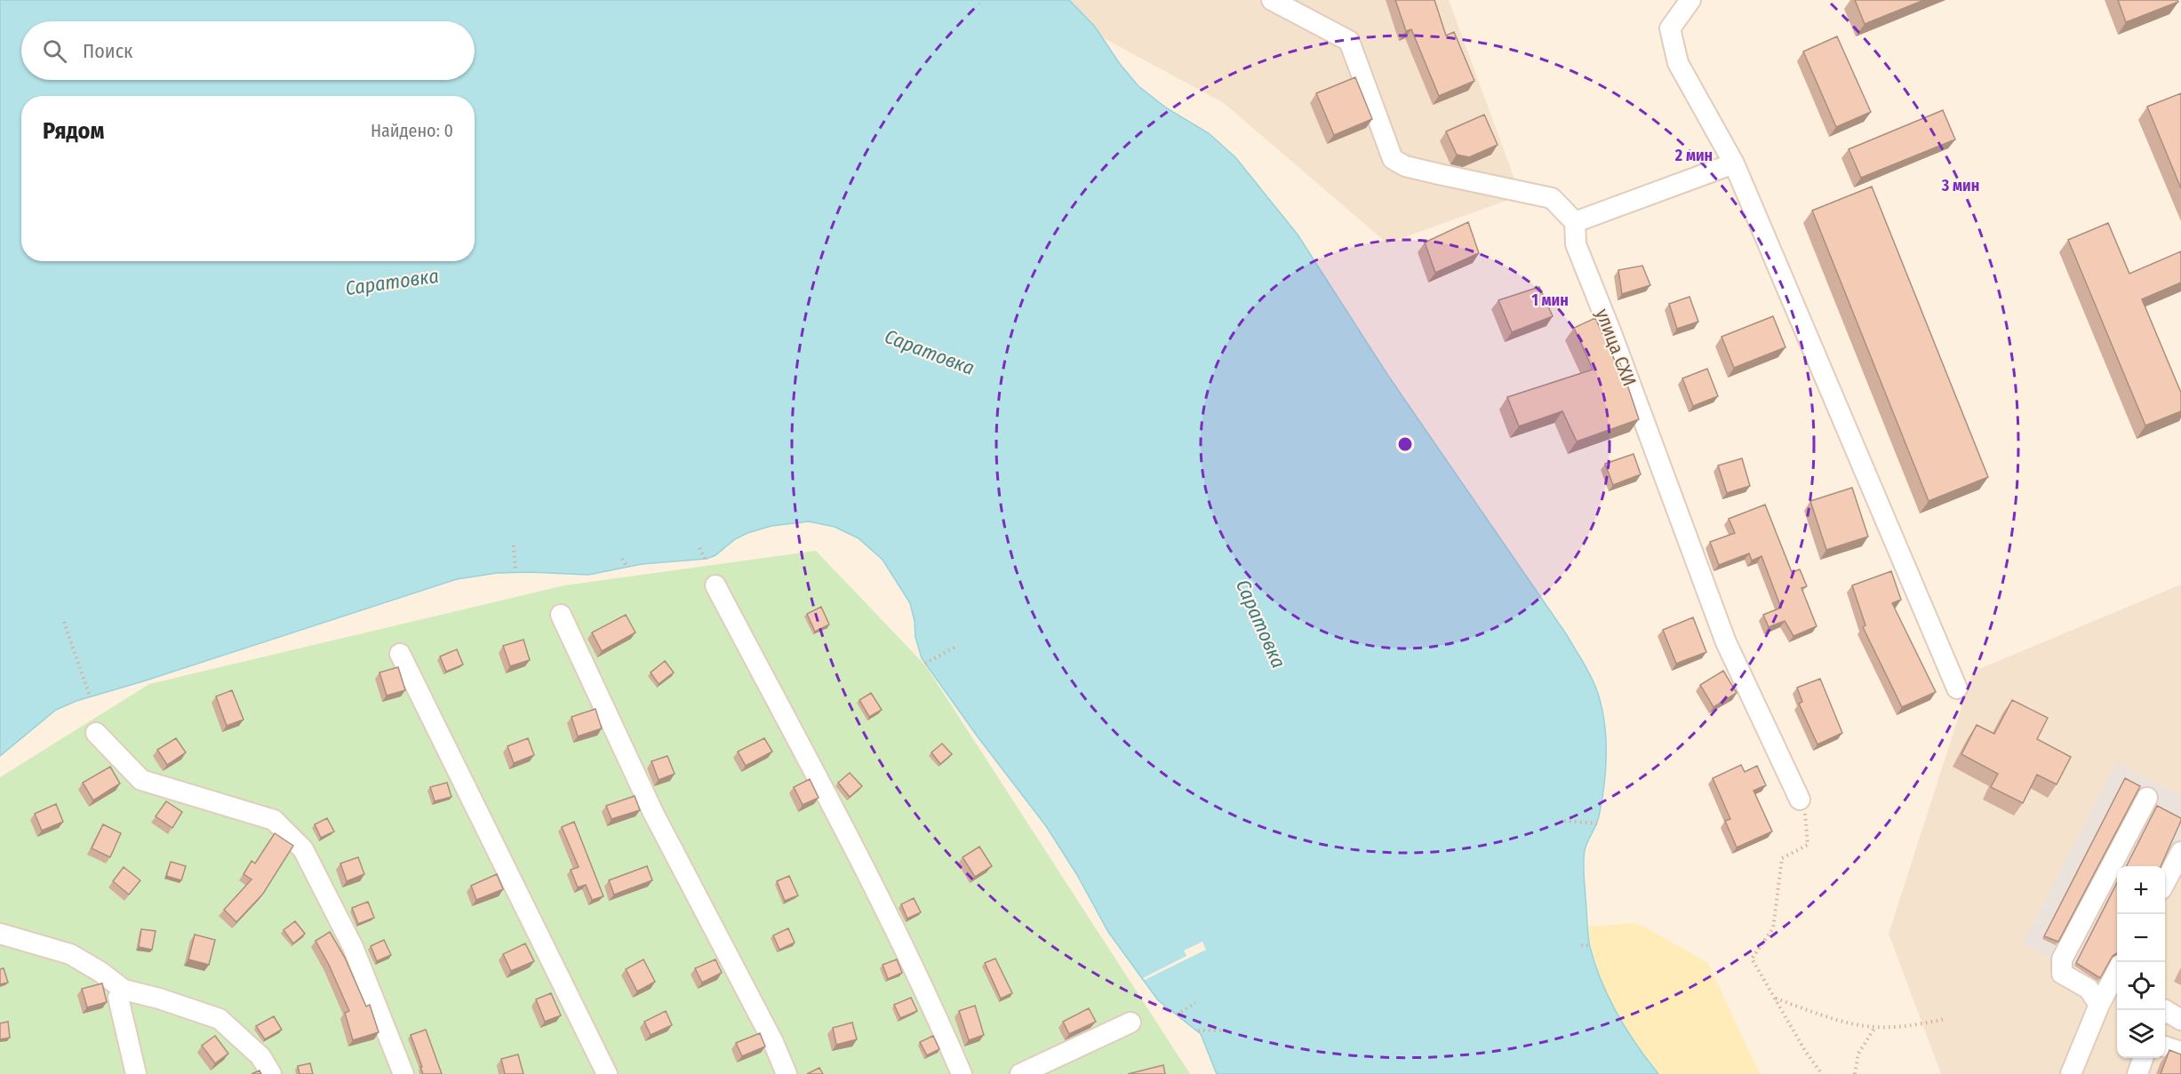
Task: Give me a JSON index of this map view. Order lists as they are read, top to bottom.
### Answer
{
  "streets": {
    "street": ["улица СХИ"]
  },
  "water": ["Саратовка"],
  "page": {
    "search": "Поиск",
    "heading": ["Рядом", "Найдено: 0"],
    "map_buttons": ["+", "−"]
  },
  "rings": ["2 мин", "3 мин", "1 мин"]
}
